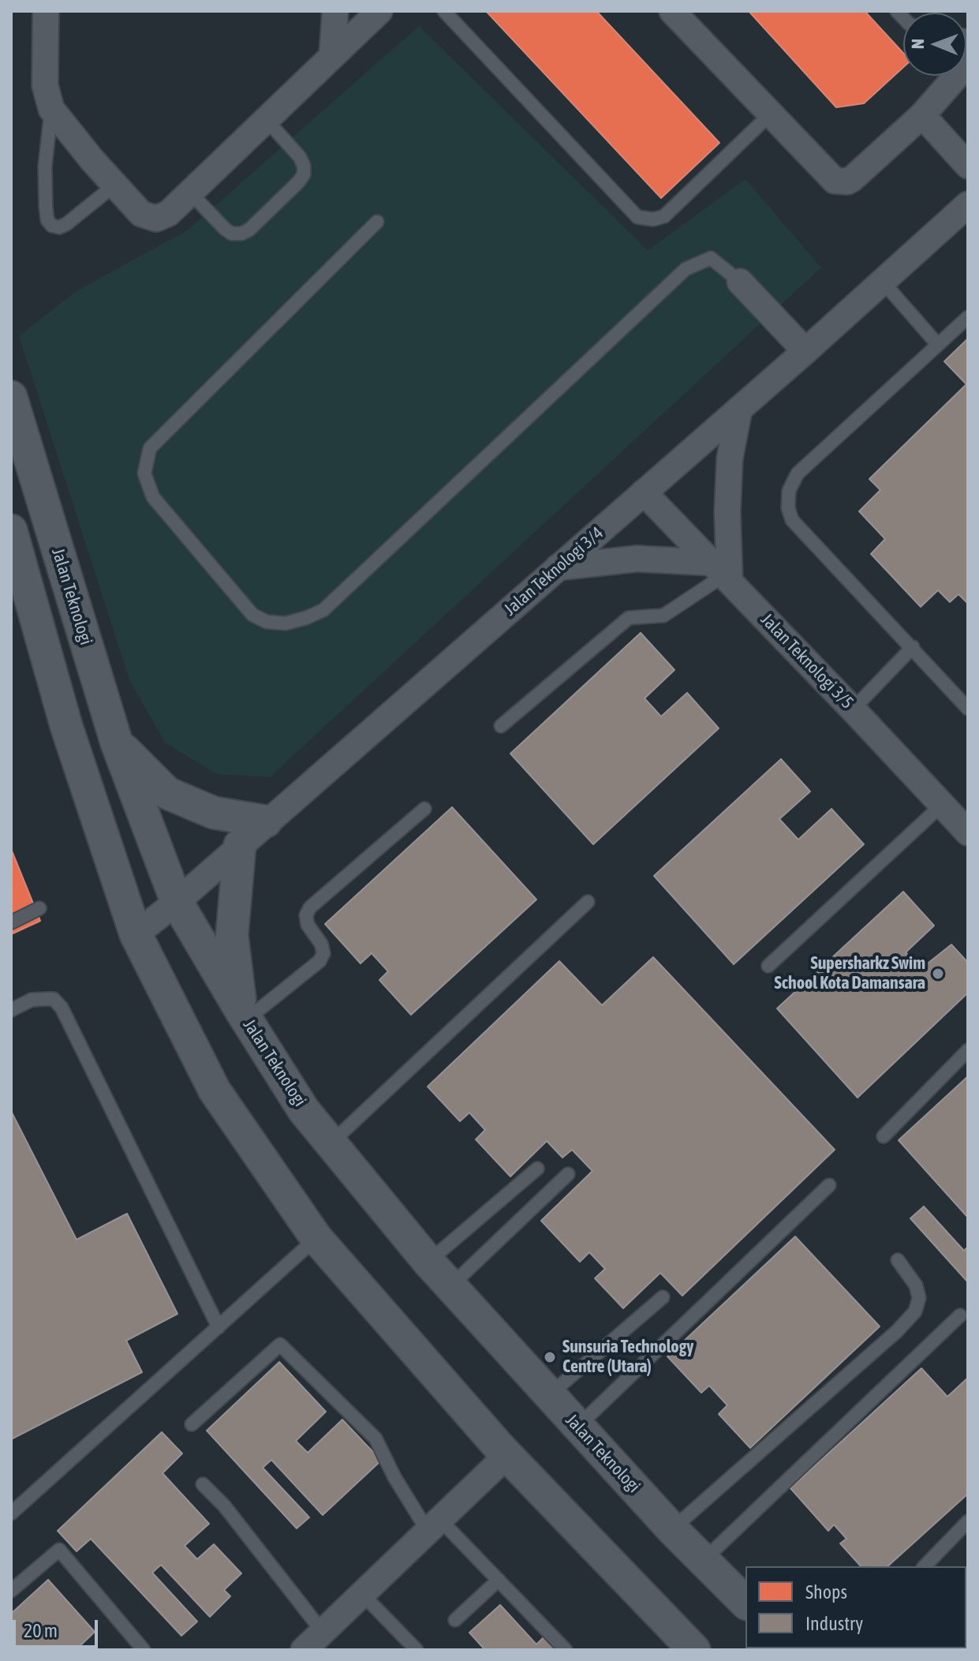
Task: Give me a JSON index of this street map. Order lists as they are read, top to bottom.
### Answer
{
  "streets": {
    "street": ["Jalan Teknologi 3/4", "Jalan Teknologi", "Jalan Teknologi 3/5"]
  },
  "crossings": [
    ["Jalan Teknologi 3/4", "Jalan Teknologi"],
    ["Jalan Teknologi 3/4", "Jalan Teknologi 3/5"]
  ],
  "places": ["Supersharkz Swim School Kota Damansara", "Sunsuria Technology Centre (Utara)"],
  "legend": ["Shops", "Industry"],
  "scale_bar": "20 m",
  "north": "left"
}
